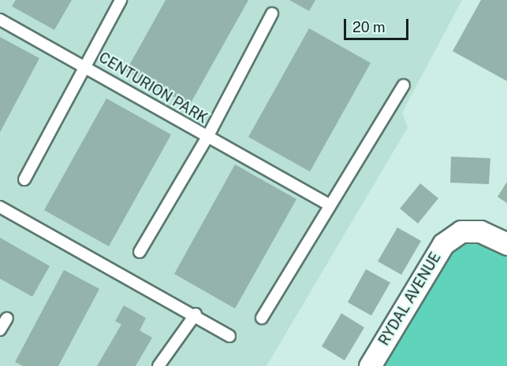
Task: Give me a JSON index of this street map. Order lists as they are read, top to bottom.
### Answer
{
  "streets": {
    "street": ["RYDAL AVENUE"],
    "lane": ["CENTURION PARK"]
  },
  "scale_bar": "20 m"
}
